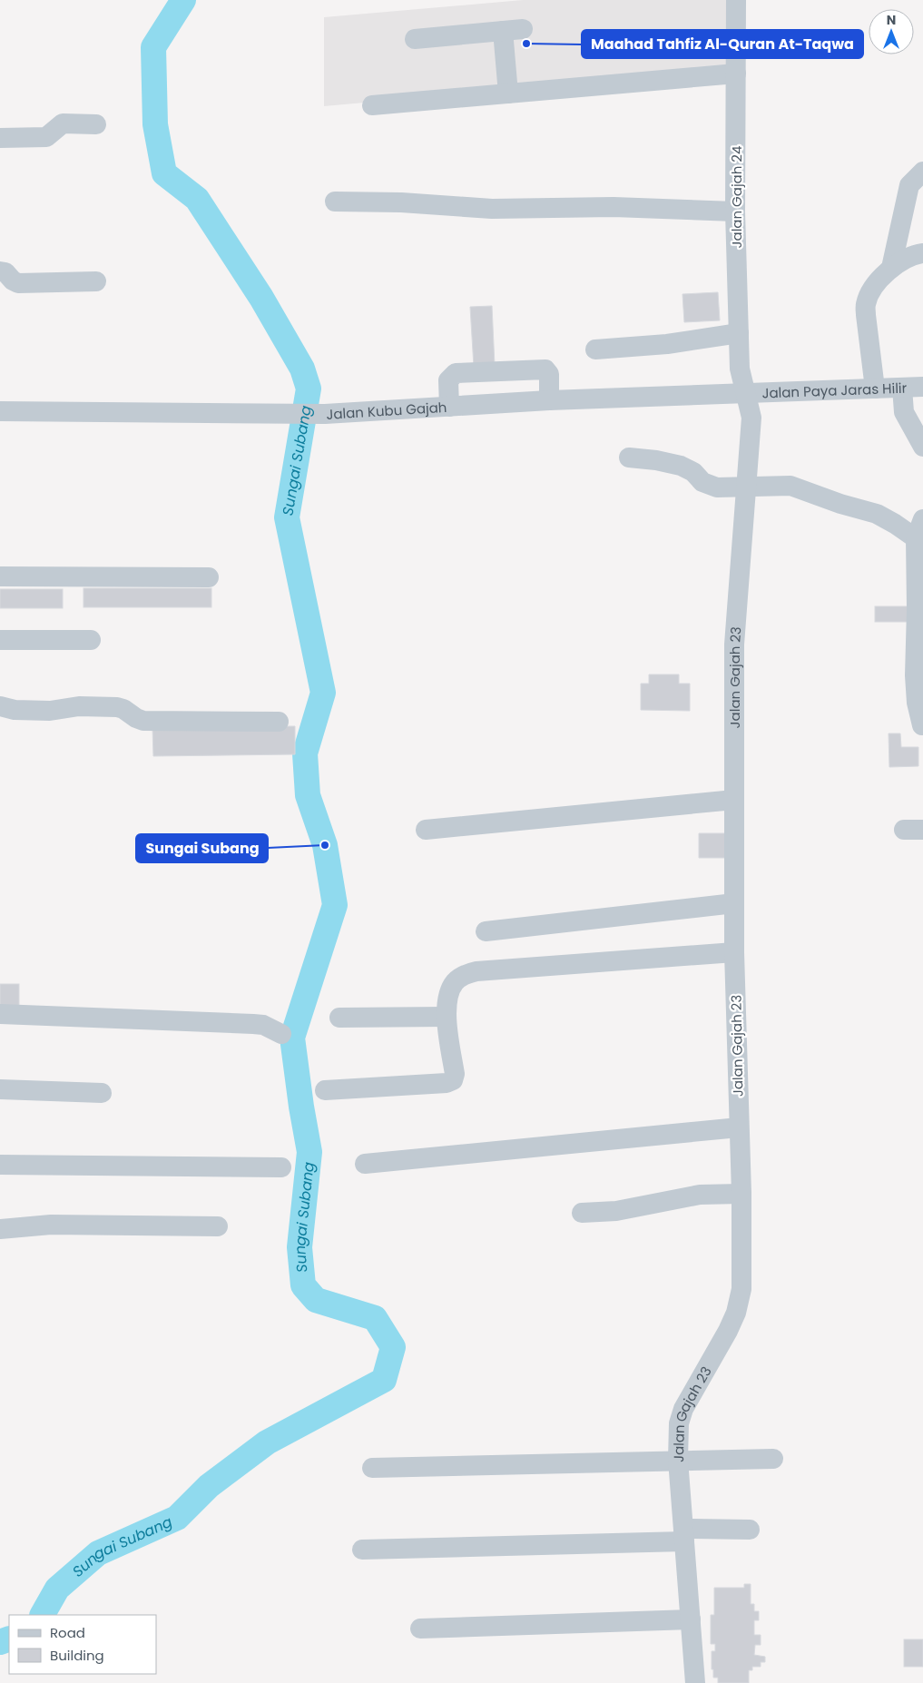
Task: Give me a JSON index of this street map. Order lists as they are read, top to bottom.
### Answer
{
  "streets": {
    "street": [
      "Jalan Gajah 24",
      "Jalan Paya Jaras Hilir",
      "Jalan Kubu Gajah",
      "Jalan Gajah 23"
    ]
  },
  "crossings": [
    ["Jalan Gajah 24", "Jalan Paya Jaras Hilir"],
    ["Jalan Gajah 24", "Jalan Kubu Gajah"],
    ["Jalan Gajah 24", "Jalan Gajah 23"],
    ["Jalan Paya Jaras Hilir", "Jalan Kubu Gajah"],
    ["Jalan Paya Jaras Hilir", "Jalan Gajah 23"],
    ["Jalan Kubu Gajah", "Jalan Gajah 23"]
  ],
  "water": ["Sungai Subang"],
  "places": ["Maahad Tahfiz Al-Quran At-Taqwa", "Sungai Subang"],
  "legend": ["Road", "Building"],
  "north": "top"
}
